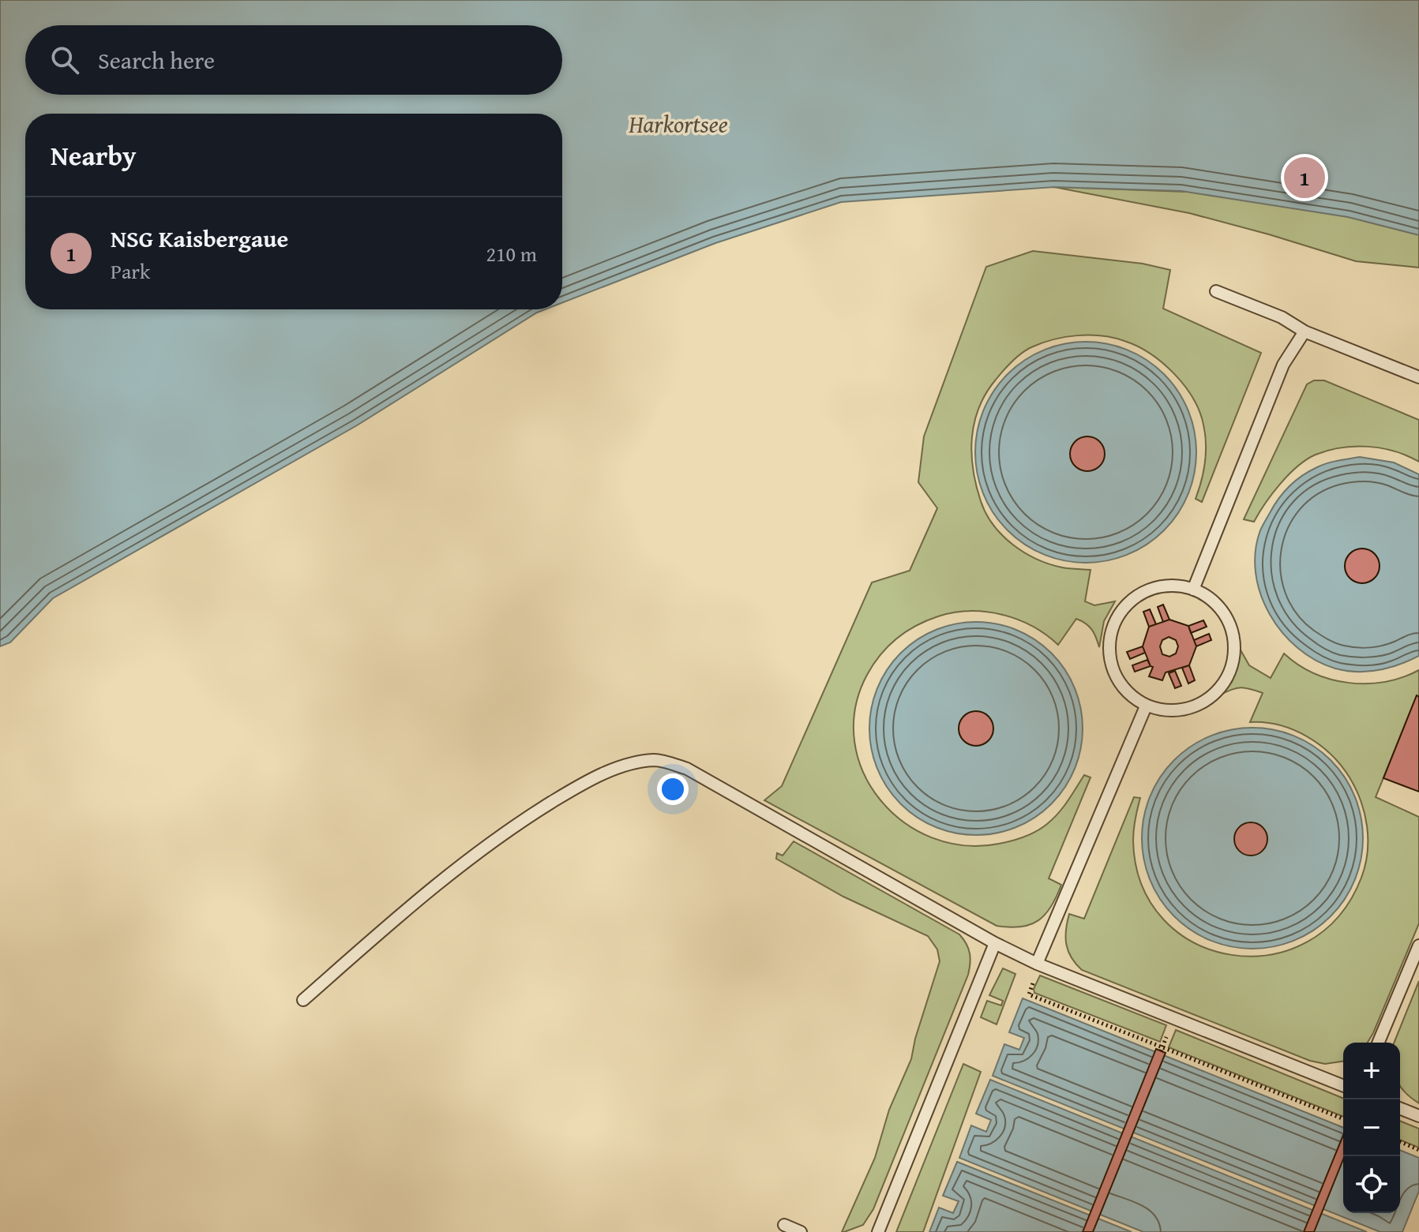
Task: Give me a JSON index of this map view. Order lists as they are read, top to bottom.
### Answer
{
  "water": ["Harkortsee"],
  "page": {
    "search": "Search here",
    "heading": "Nearby",
    "pins": "1",
    "list": [
      {
        "mark": "1",
        "name": "NSG Kaisbergaue",
        "note": "Park",
        "value": "210 m"
      }
    ],
    "map_buttons": ["+", "−"]
  }
}
